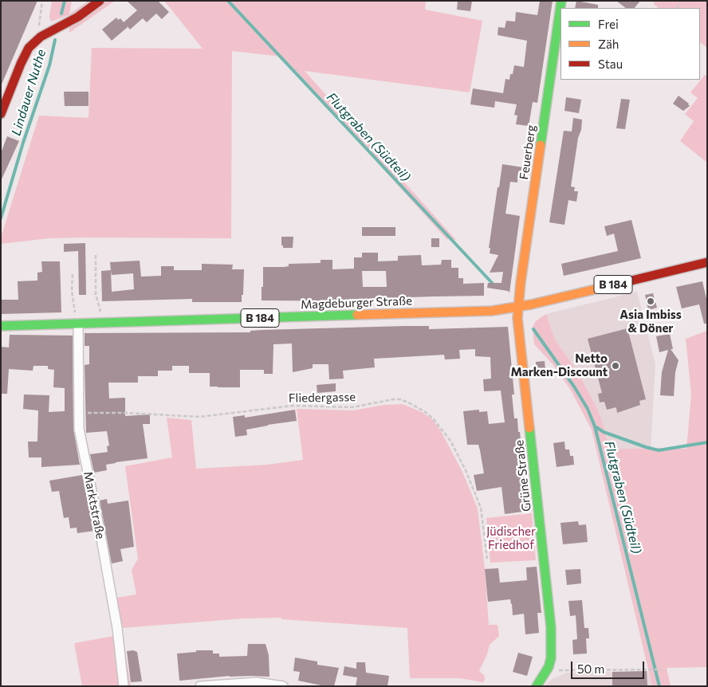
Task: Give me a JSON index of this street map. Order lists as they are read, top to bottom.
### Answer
{
  "streets": {
    "street": [
      "Feuerberg",
      "B 184",
      "Magdeburger Straße",
      "Grüne Straße",
      "Marktstraße"
    ],
    "path": ["Fliedergasse"]
  },
  "crossings": [
    ["Feuerberg", "Magdeburger Straße"],
    ["Feuerberg", "Grüne Straße"],
    ["Magdeburger Straße", "Grüne Straße"],
    ["Magdeburger Straße", "Marktstraße"],
    ["Fliedergasse", "Marktstraße"]
  ],
  "water": ["Lindauer Nuthe", "Flutgraben (Südteil)"],
  "parks": ["Jüdischer Friedhof"],
  "places": ["Asia Imbiss & Döner", "Netto Marken-Discount"],
  "legend": ["Frei", "Zäh", "Stau"],
  "scale_bar": "50 m"
}
